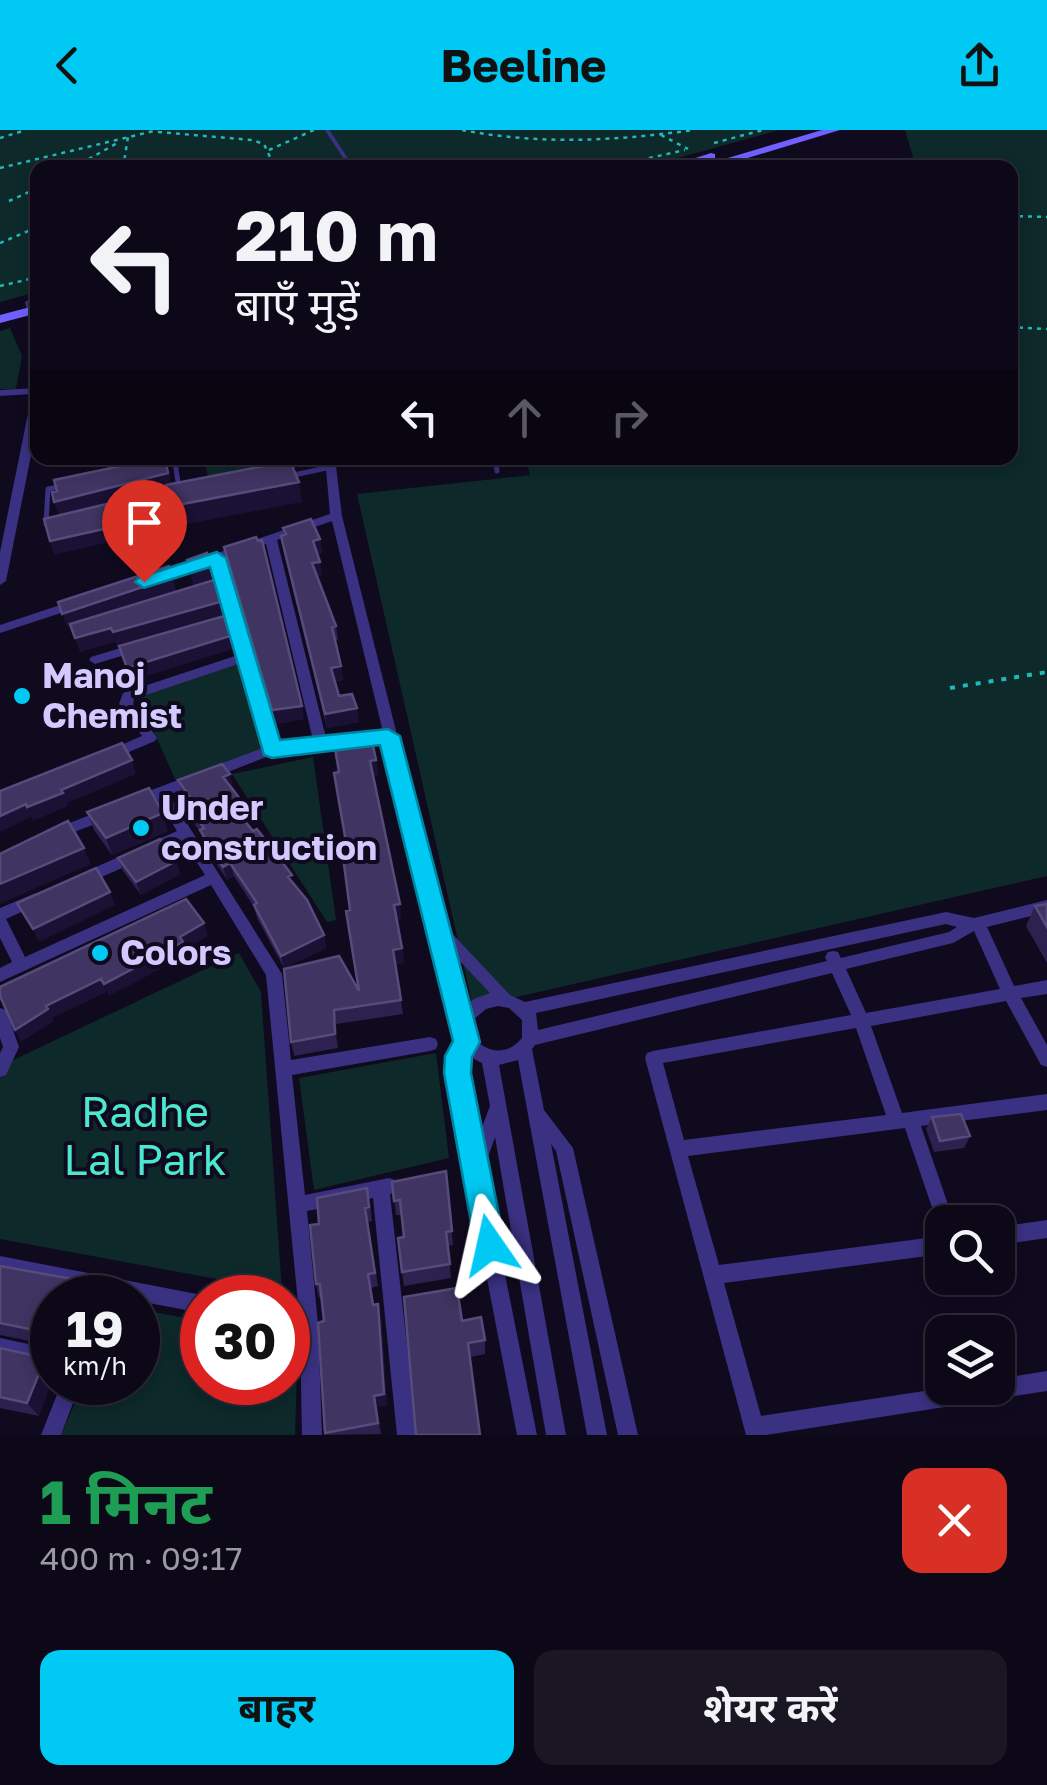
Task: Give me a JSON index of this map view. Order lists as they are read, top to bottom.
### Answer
{
  "parks": ["Radhe Lal Park"],
  "places": ["Manoj Chemist", "Under construction", "Colors"],
  "page": {
    "header": "Beeline",
    "turn": ["210 m", "बाएँ मुड़ें"],
    "speed": "19 km/h",
    "limit": "30",
    "heading": ["1 मिनट", "400 m · 09:17"],
    "buttons": ["बाहर", "शेयर करें"]
  }
}
